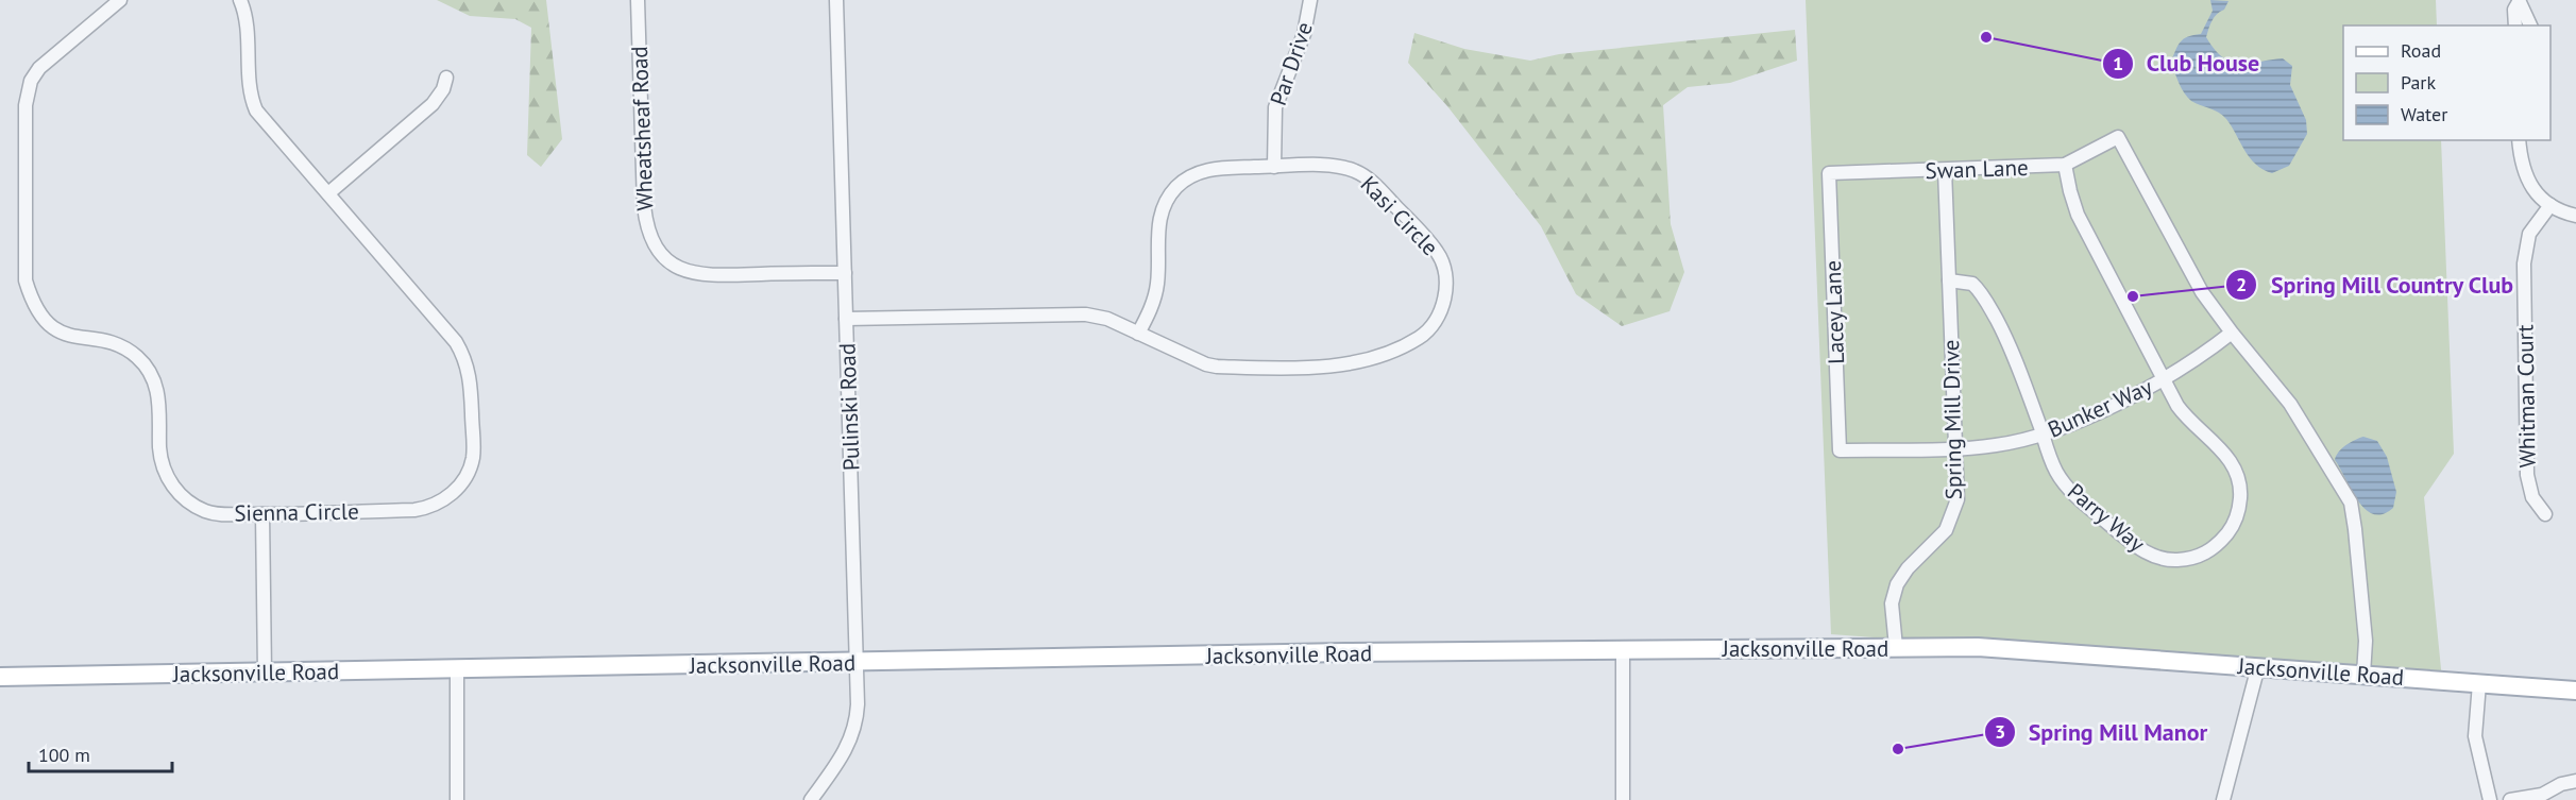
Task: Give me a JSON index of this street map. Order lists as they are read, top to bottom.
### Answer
{
  "streets": {
    "main road": ["Jacksonville Road"],
    "street": [
      "Par Drive",
      "Wheatsheaf Road",
      "Swan Lane",
      "Kasi Circle",
      "Lacey Lane",
      "Whitman Court",
      "Pulinski Road",
      "Bunker Way",
      "Spring Mill Drive",
      "Sienna Circle",
      "Parry Way"
    ]
  },
  "crossings": [
    ["Par Drive", "Kasi Circle"],
    ["Wheatsheaf Road", "Pulinski Road"],
    ["Swan Lane", "Lacey Lane"],
    ["Swan Lane", "Bunker Way"],
    ["Swan Lane", "Spring Mill Drive"],
    ["Swan Lane", "Parry Way"],
    ["Kasi Circle", "Pulinski Road"],
    ["Lacey Lane", "Bunker Way"],
    ["Pulinski Road", "Jacksonville Road"],
    ["Bunker Way", "Spring Mill Drive"],
    ["Bunker Way", "Parry Way"],
    ["Spring Mill Drive", "Parry Way"],
    ["Spring Mill Drive", "Jacksonville Road"]
  ],
  "places": ["Club House", "Spring Mill Country Club", "Spring Mill Manor"],
  "legend": ["Road", "Park", "Water"],
  "scale_bar": "100 m"
}
